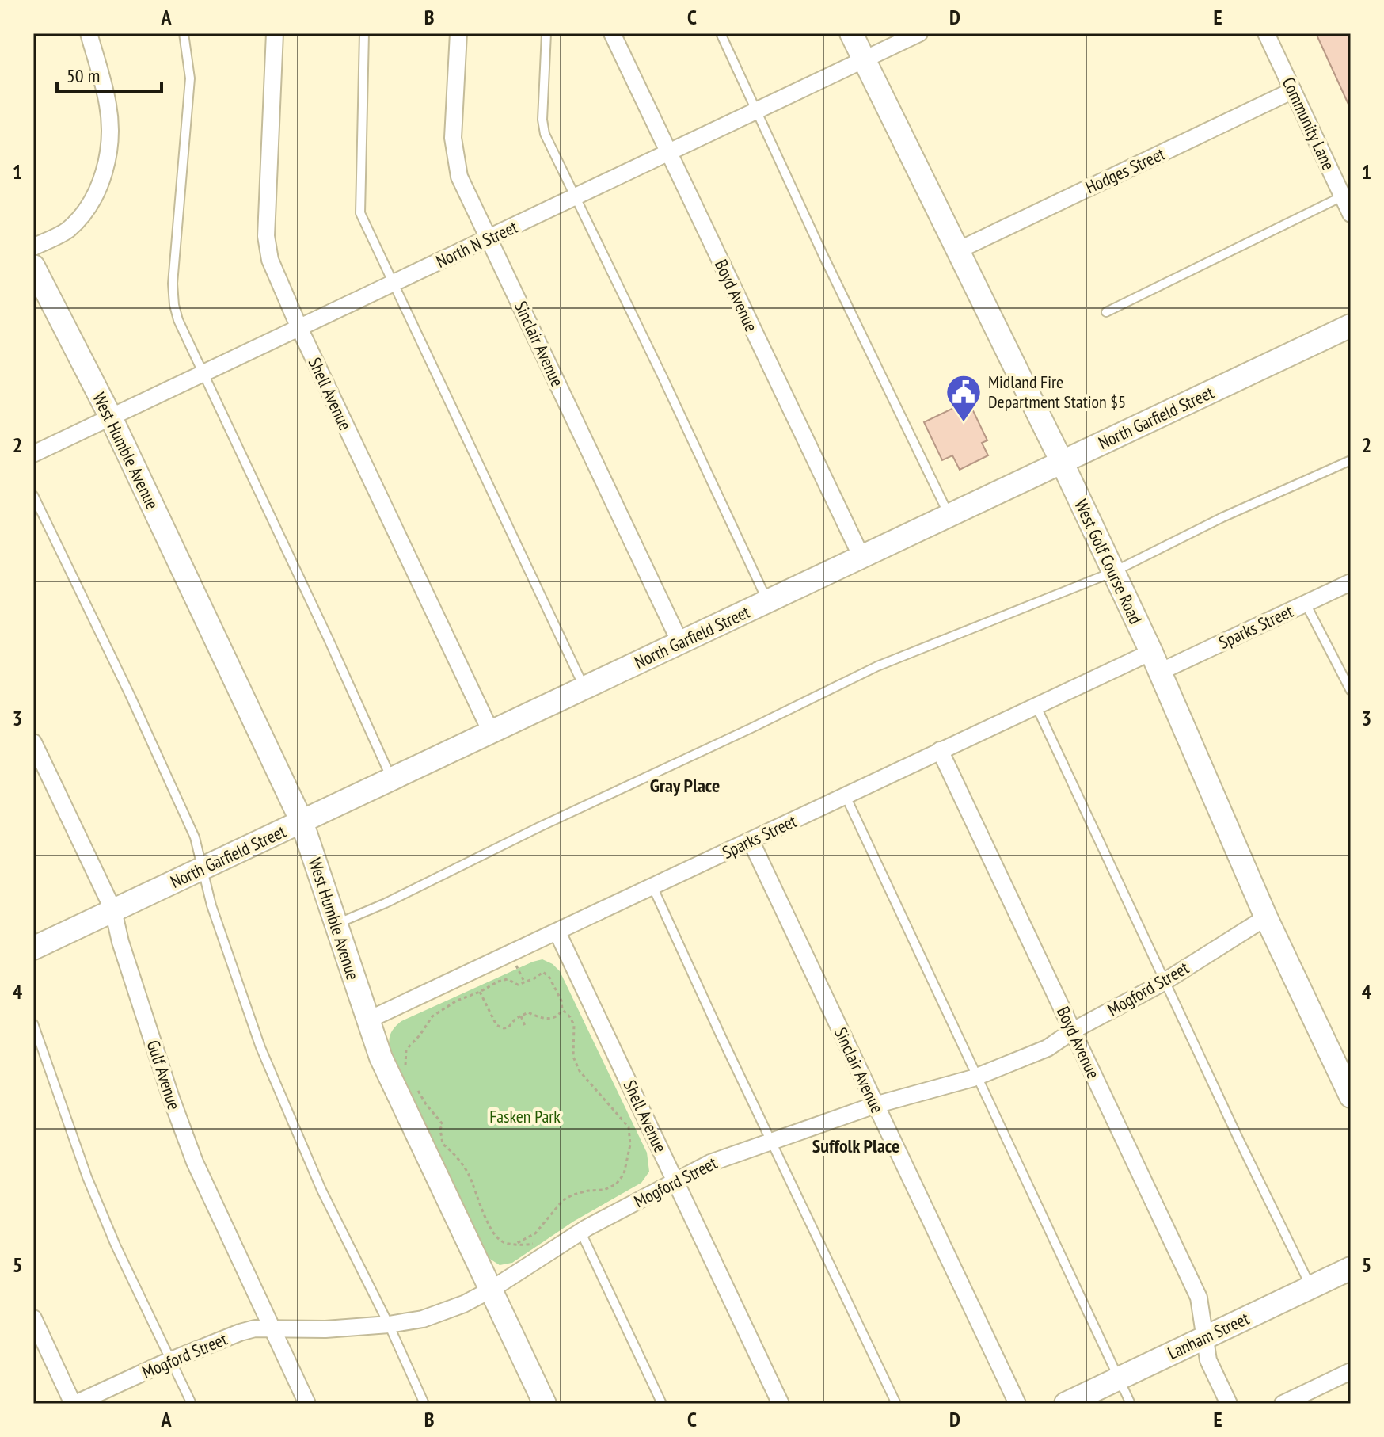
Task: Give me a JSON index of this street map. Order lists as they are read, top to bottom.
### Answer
{
  "streets": {
    "main road": [
      "North Garfield Street",
      "West Humble Avenue",
      "West Golf Course Road",
      "Lanham Street"
    ],
    "street": [
      "Community Lane",
      "Hodges Street",
      "North N Street",
      "Boyd Avenue",
      "Sinclair Avenue",
      "Shell Avenue",
      "Sparks Street",
      "Mogford Street",
      "Gulf Avenue"
    ]
  },
  "crossings": [
    ["Community Lane", "Hodges Street"],
    ["Hodges Street", "West Golf Course Road"],
    ["North N Street", "Boyd Avenue"],
    ["North N Street", "Sinclair Avenue"],
    ["North N Street", "Shell Avenue"],
    ["North N Street", "West Humble Avenue"],
    ["North N Street", "West Golf Course Road"],
    ["Boyd Avenue", "North Garfield Street"],
    ["Boyd Avenue", "Sparks Street"],
    ["Boyd Avenue", "Mogford Street"],
    ["Boyd Avenue", "Lanham Street"],
    ["Sinclair Avenue", "North Garfield Street"],
    ["Sinclair Avenue", "Sparks Street"],
    ["Sinclair Avenue", "Mogford Street"],
    ["Shell Avenue", "North Garfield Street"],
    ["Shell Avenue", "Sparks Street"],
    ["Shell Avenue", "Mogford Street"],
    ["North Garfield Street", "West Humble Avenue"],
    ["North Garfield Street", "West Golf Course Road"],
    ["North Garfield Street", "Gulf Avenue"],
    ["West Humble Avenue", "Sparks Street"],
    ["West Humble Avenue", "Mogford Street"],
    ["West Golf Course Road", "Sparks Street"],
    ["West Golf Course Road", "Mogford Street"],
    ["Mogford Street", "Gulf Avenue"]
  ],
  "districts": ["Gray Place", "Suffolk Place"],
  "parks": ["Fasken Park"],
  "places": {
    "public building": ["Midland Fire Department Station $5"]
  },
  "scale_bar": "50 m",
  "grid": {
    "columns": [
      "A",
      "B",
      "C",
      "D",
      "E"
    ],
    "rows": [
      "1",
      "2",
      "3",
      "4",
      "5"
    ]
  }
}
